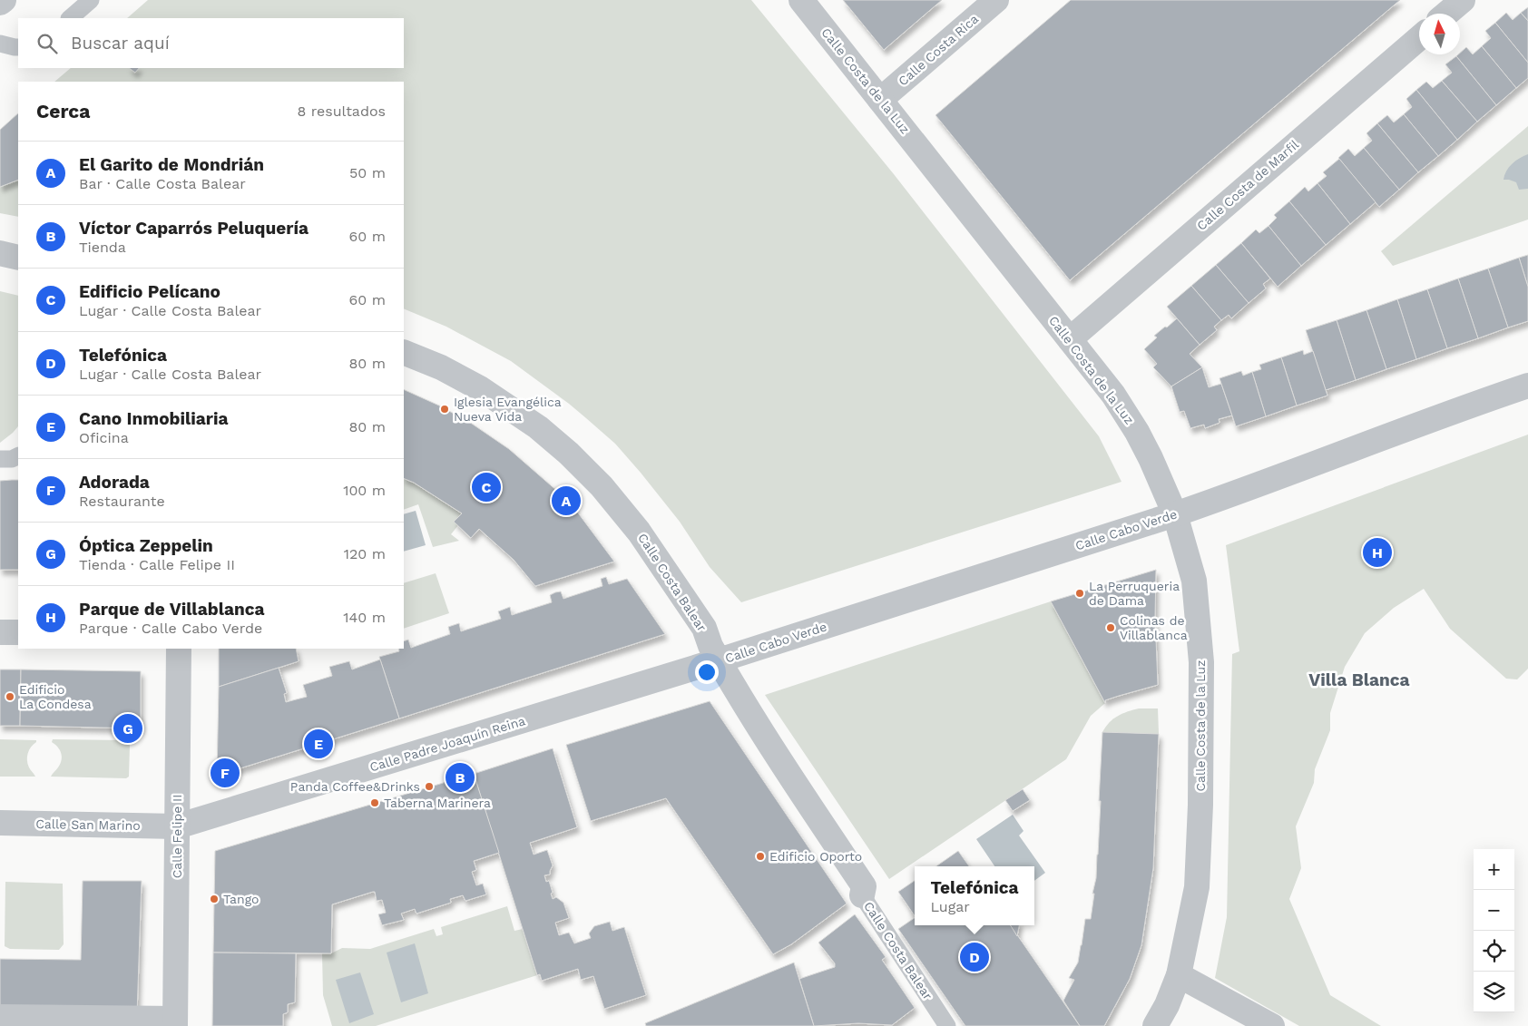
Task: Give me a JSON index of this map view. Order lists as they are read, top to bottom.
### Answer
{
  "streets": {
    "street": [
      "Calle Costa Rica",
      "Calle Costa de la Luz",
      "Calle Costa de Marfil",
      "Calle Cabo Verde",
      "Calle Costa Balear",
      "Calle Padre Joaquín Reina",
      "Calle San Marino",
      "Calle Felipe II"
    ]
  },
  "crossings": [
    ["Calle Costa Rica", "Calle Costa de la Luz"],
    ["Calle Costa de la Luz", "Calle Costa de Marfil"],
    ["Calle Costa de la Luz", "Calle Cabo Verde"],
    ["Calle Cabo Verde", "Calle Costa Balear"],
    ["Calle Cabo Verde", "Calle Padre Joaquín Reina"],
    ["Calle Costa Balear", "Calle Padre Joaquín Reina"],
    ["Calle Padre Joaquín Reina", "Calle San Marino"],
    ["Calle Padre Joaquín Reina", "Calle Felipe II"],
    ["Calle San Marino", "Calle Felipe II"]
  ],
  "districts": ["Villa Blanca"],
  "places": [
    "Iglesia Evangélica Nueva Vida",
    "La Perruqueria de Dama",
    "Colinas de Villablanca",
    "Edificio La Condesa",
    "Panda Coffee&Drinks",
    "Taberna Marinera",
    "Edificio Oporto",
    "Tango"
  ],
  "north": "top",
  "page": {
    "search": "Buscar aquí",
    "heading": ["Cerca", "8 resultados"],
    "list": [
      {
        "mark": "A",
        "name": "El Garito de Mondrián",
        "note": "Bar · Calle Costa Balear",
        "value": "50 m"
      },
      {
        "mark": "B",
        "name": "Víctor Caparrós Peluquería",
        "note": "Tienda",
        "value": "60 m"
      },
      {
        "mark": "C",
        "name": "Edificio Pelícano",
        "note": "Lugar · Calle Costa Balear",
        "value": "60 m"
      },
      {
        "mark": "D",
        "name": "Telefónica",
        "note": "Lugar · Calle Costa Balear",
        "value": "80 m"
      },
      {
        "mark": "E",
        "name": "Cano Inmobiliaria",
        "note": "Oficina",
        "value": "80 m"
      },
      {
        "mark": "F",
        "name": "Adorada",
        "note": "Restaurante",
        "value": "100 m"
      },
      {
        "mark": "G",
        "name": "Óptica Zeppelin",
        "note": "Tienda · Calle Felipe II",
        "value": "120 m"
      },
      {
        "mark": "H",
        "name": "Parque de Villablanca",
        "note": "Parque · Calle Cabo Verde",
        "value": "140 m"
      }
    ],
    "pins": [
      "C",
      "A",
      "H",
      "G",
      "E",
      "F",
      "B",
      "D"
    ],
    "map_buttons": ["+", "−"],
    "popup": ["Telefónica", "Lugar"]
  }
}
